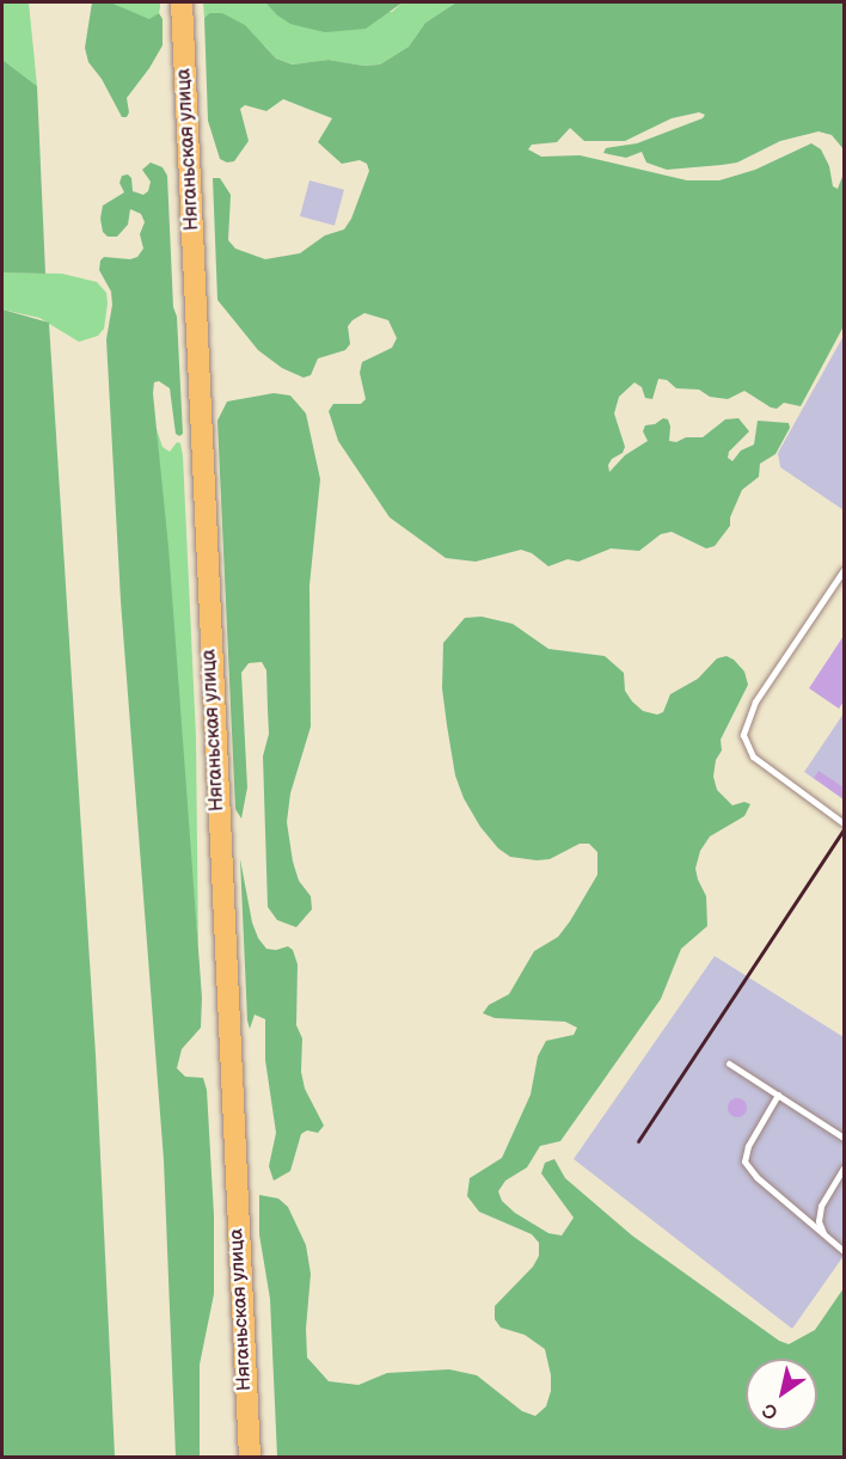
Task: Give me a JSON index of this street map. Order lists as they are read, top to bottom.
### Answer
{
  "streets": {
    "highway": ["Няганьская улица"]
  },
  "north": "bottom left"
}
